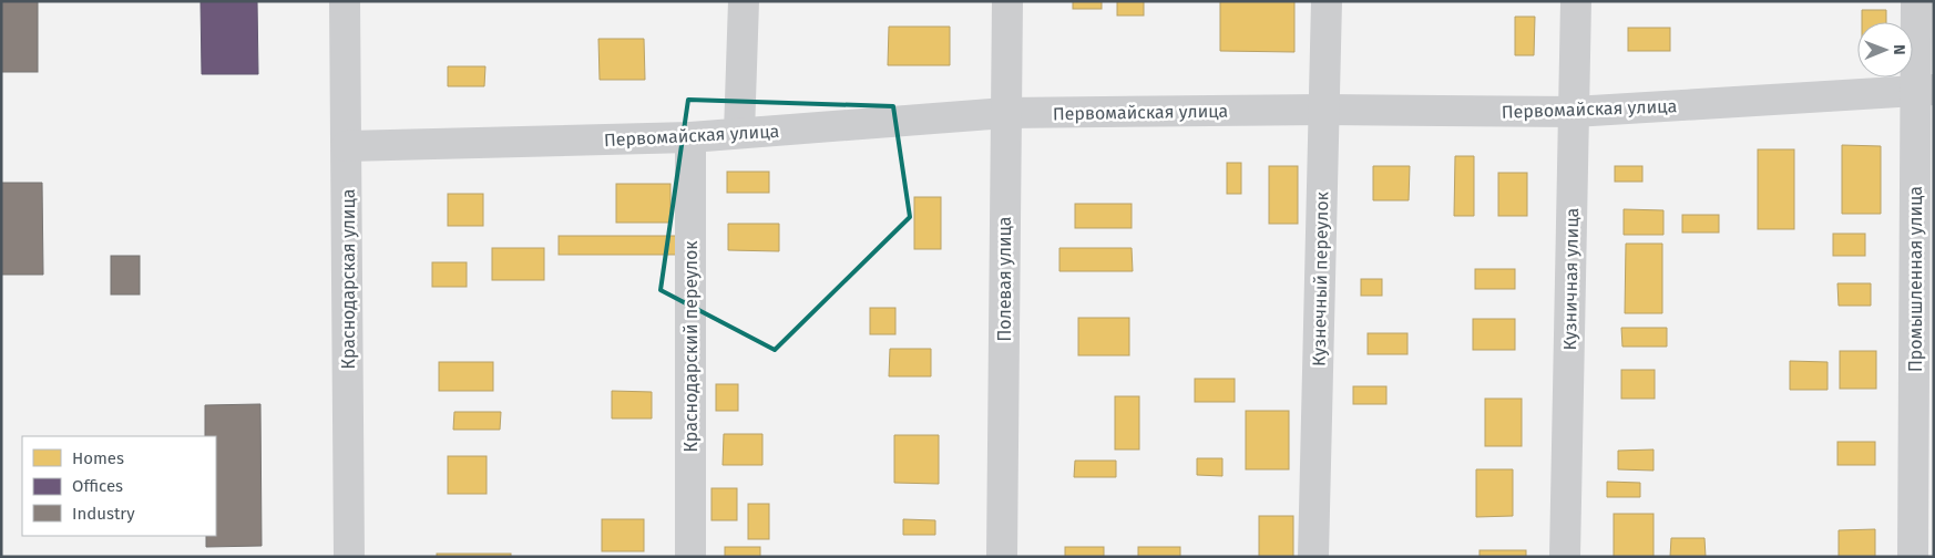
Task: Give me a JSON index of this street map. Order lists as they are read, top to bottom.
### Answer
{
  "streets": {
    "street": [
      "Первомайская улица",
      "Краснодарская улица",
      "Полевая улица",
      "Кузнечный переулок",
      "Кузничная улица",
      "Промышленная улица",
      "Краснодарский переулок"
    ]
  },
  "crossings": [
    ["Первомайская улица", "Краснодарская улица"],
    ["Первомайская улица", "Полевая улица"],
    ["Первомайская улица", "Кузнечный переулок"],
    ["Первомайская улица", "Кузничная улица"],
    ["Первомайская улица", "Промышленная улица"],
    ["Первомайская улица", "Краснодарский переулок"]
  ],
  "legend": ["Homes", "Offices", "Industry"],
  "north": "right"
}
